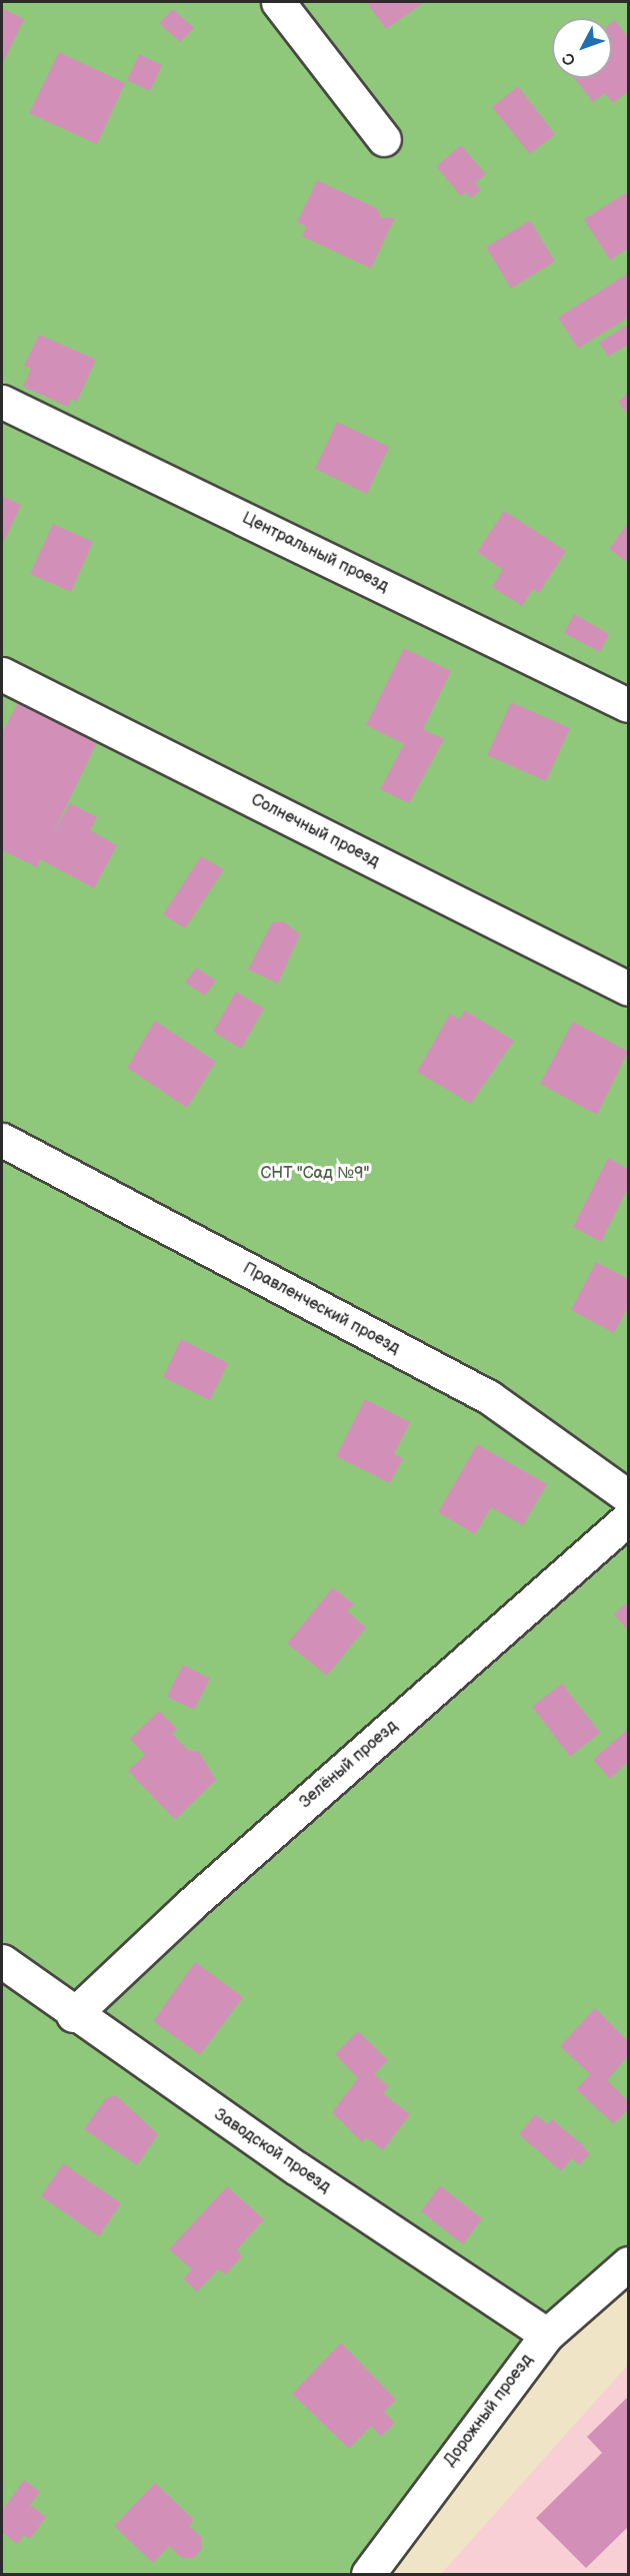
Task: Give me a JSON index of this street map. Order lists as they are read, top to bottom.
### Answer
{
  "streets": {
    "street": [
      "Центральный проезд",
      "Солнечный проезд",
      "Правленческий проезд",
      "Зелёный проезд",
      "Заводской проезд",
      "Дорожный проезд"
    ]
  },
  "crossings": [
    ["Зелёный проезд", "Заводской проезд"],
    ["Заводской проезд", "Дорожный проезд"]
  ],
  "parks": ["СНТ \"Сад №9\""],
  "north": "bottom left"
}
